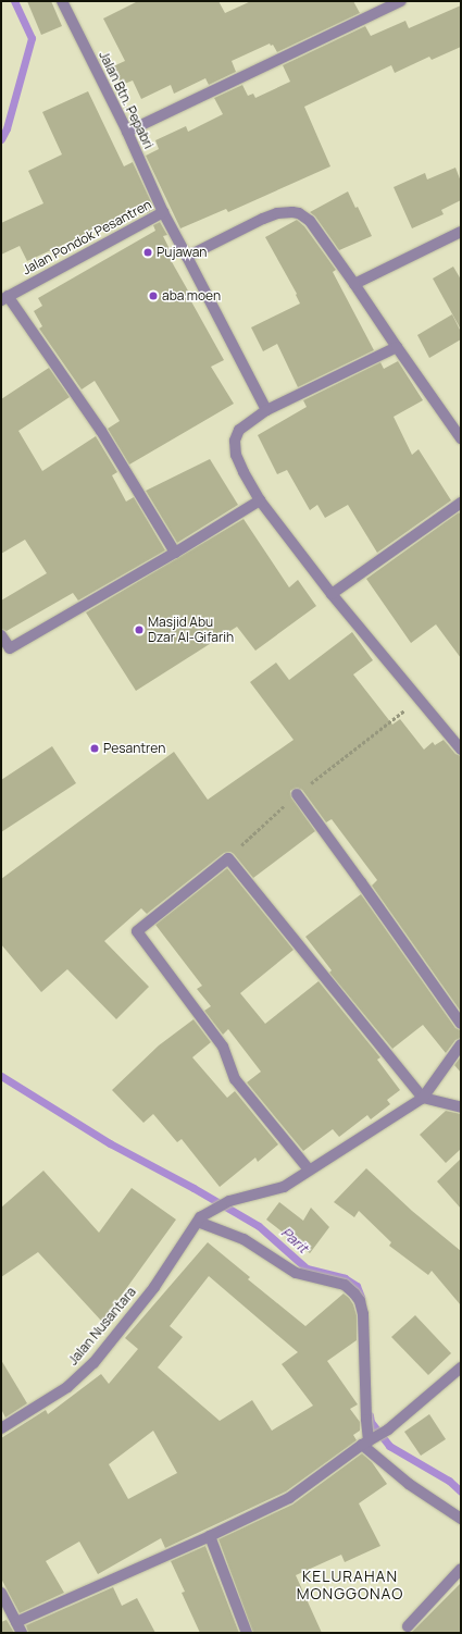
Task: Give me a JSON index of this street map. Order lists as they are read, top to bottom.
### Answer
{
  "streets": {
    "street": ["Jalan Btn. Pepabri", "Jalan Pondok Pesantren", "Jalan Nusantara"]
  },
  "crossings": [
    ["Jalan Btn. Pepabri", "Jalan Pondok Pesantren"]
  ],
  "districts": ["KELURAHAN MONGGONAO"],
  "water": ["Parit"],
  "places": [
    "Pujawan",
    "aba moen",
    "Masjid Abu Dzar Al-Gifarih",
    "Pesantren"
  ]
}
